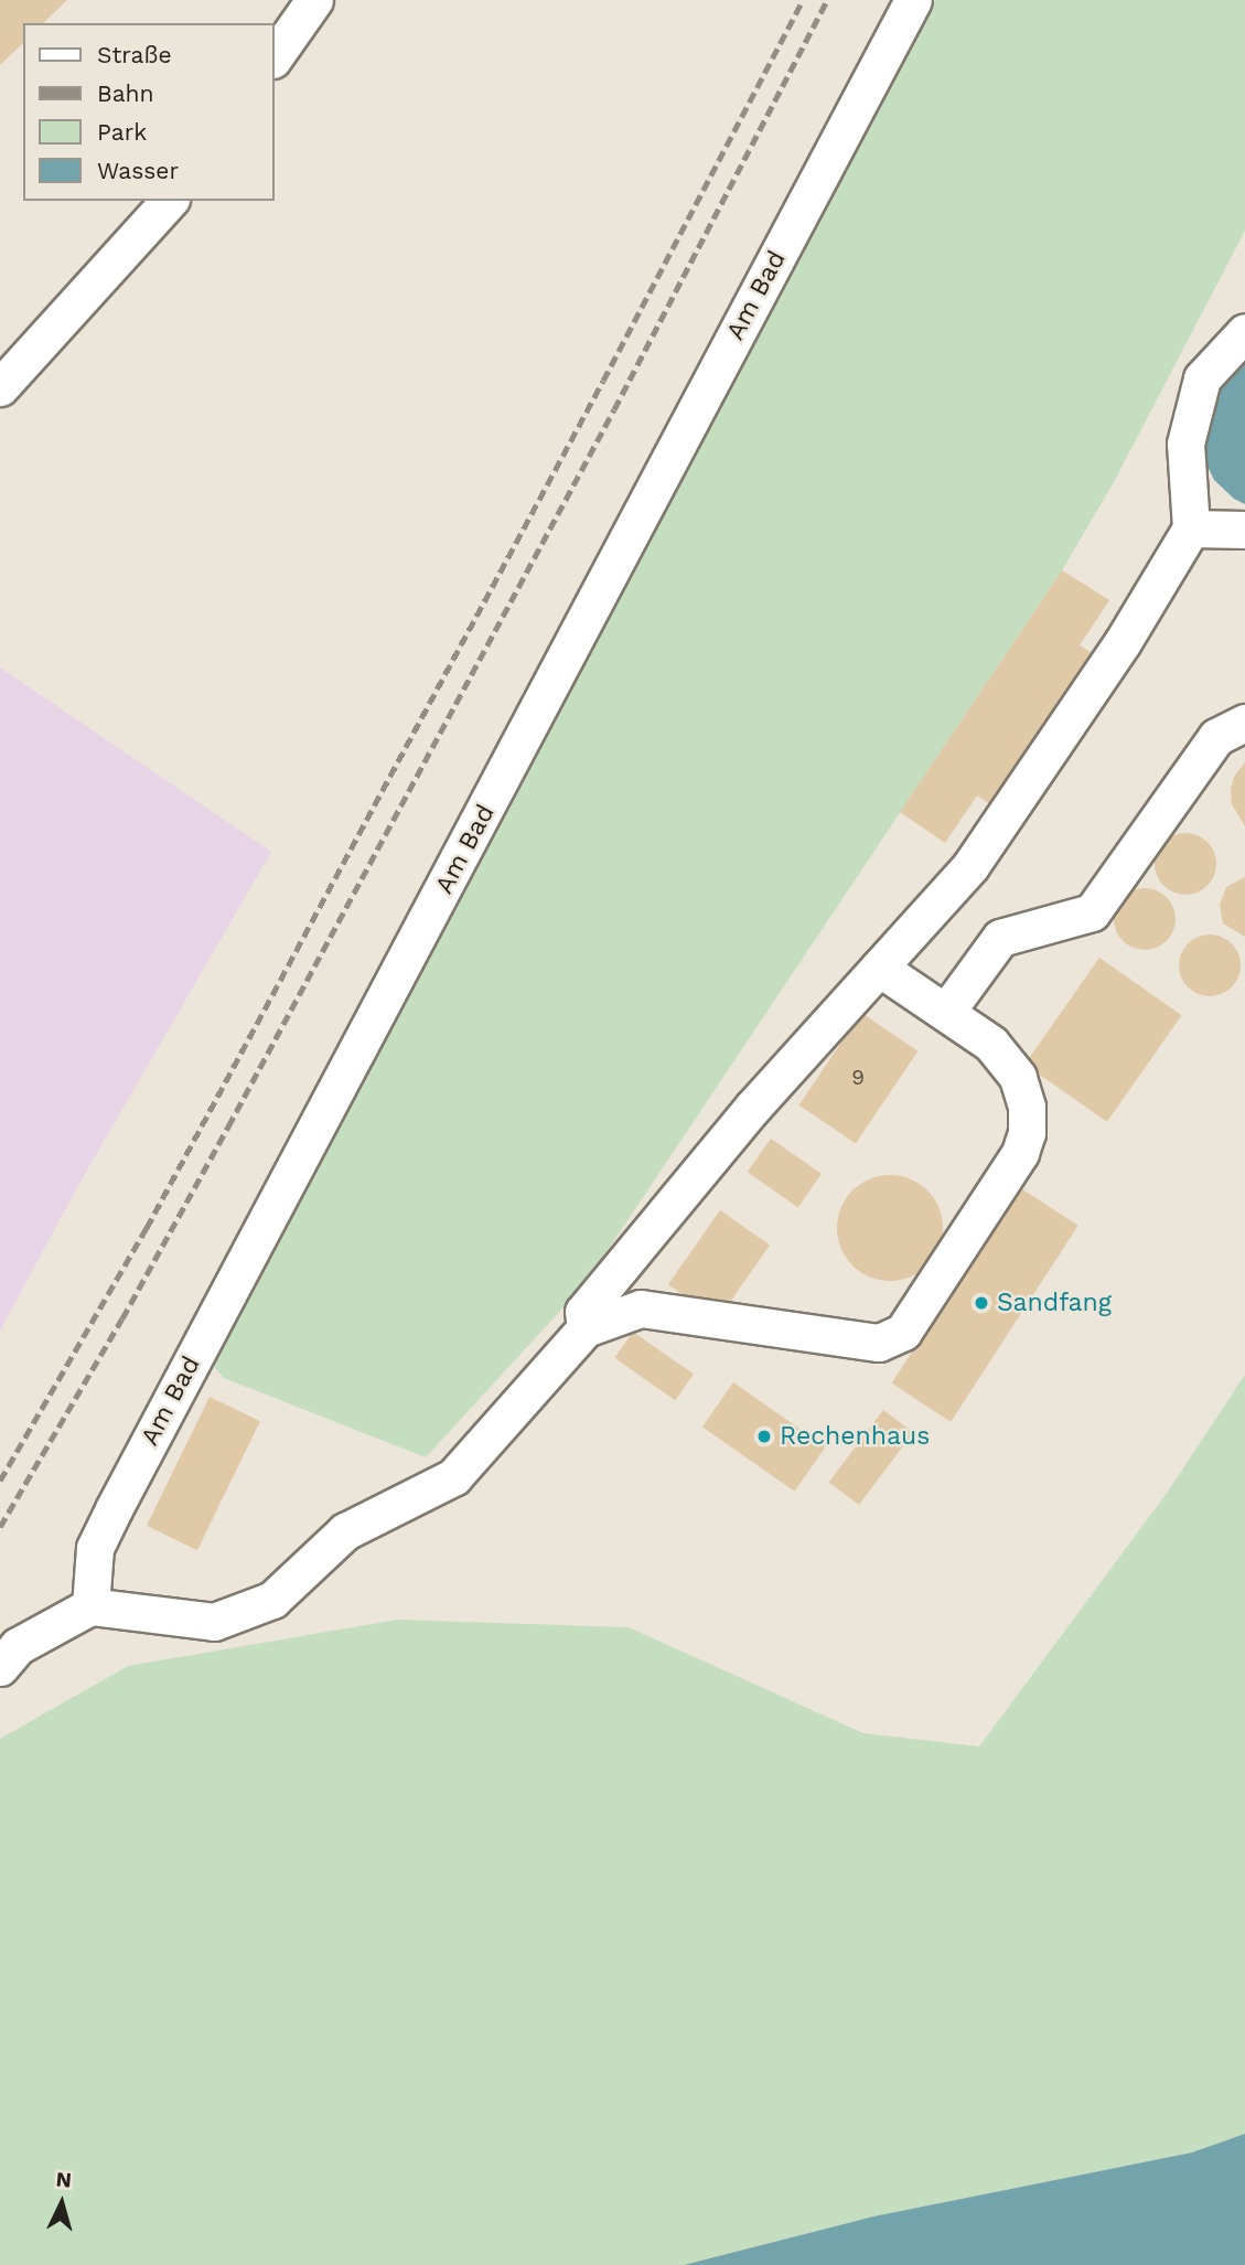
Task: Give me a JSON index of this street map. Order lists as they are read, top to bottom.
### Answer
{
  "streets": {
    "street": ["Am Bad"]
  },
  "places": ["Sandfang", "Rechenhaus"],
  "house_numbers": ["9"],
  "legend": [
    "Straße",
    "Bahn",
    "Park",
    "Wasser"
  ],
  "north": "top"
}
